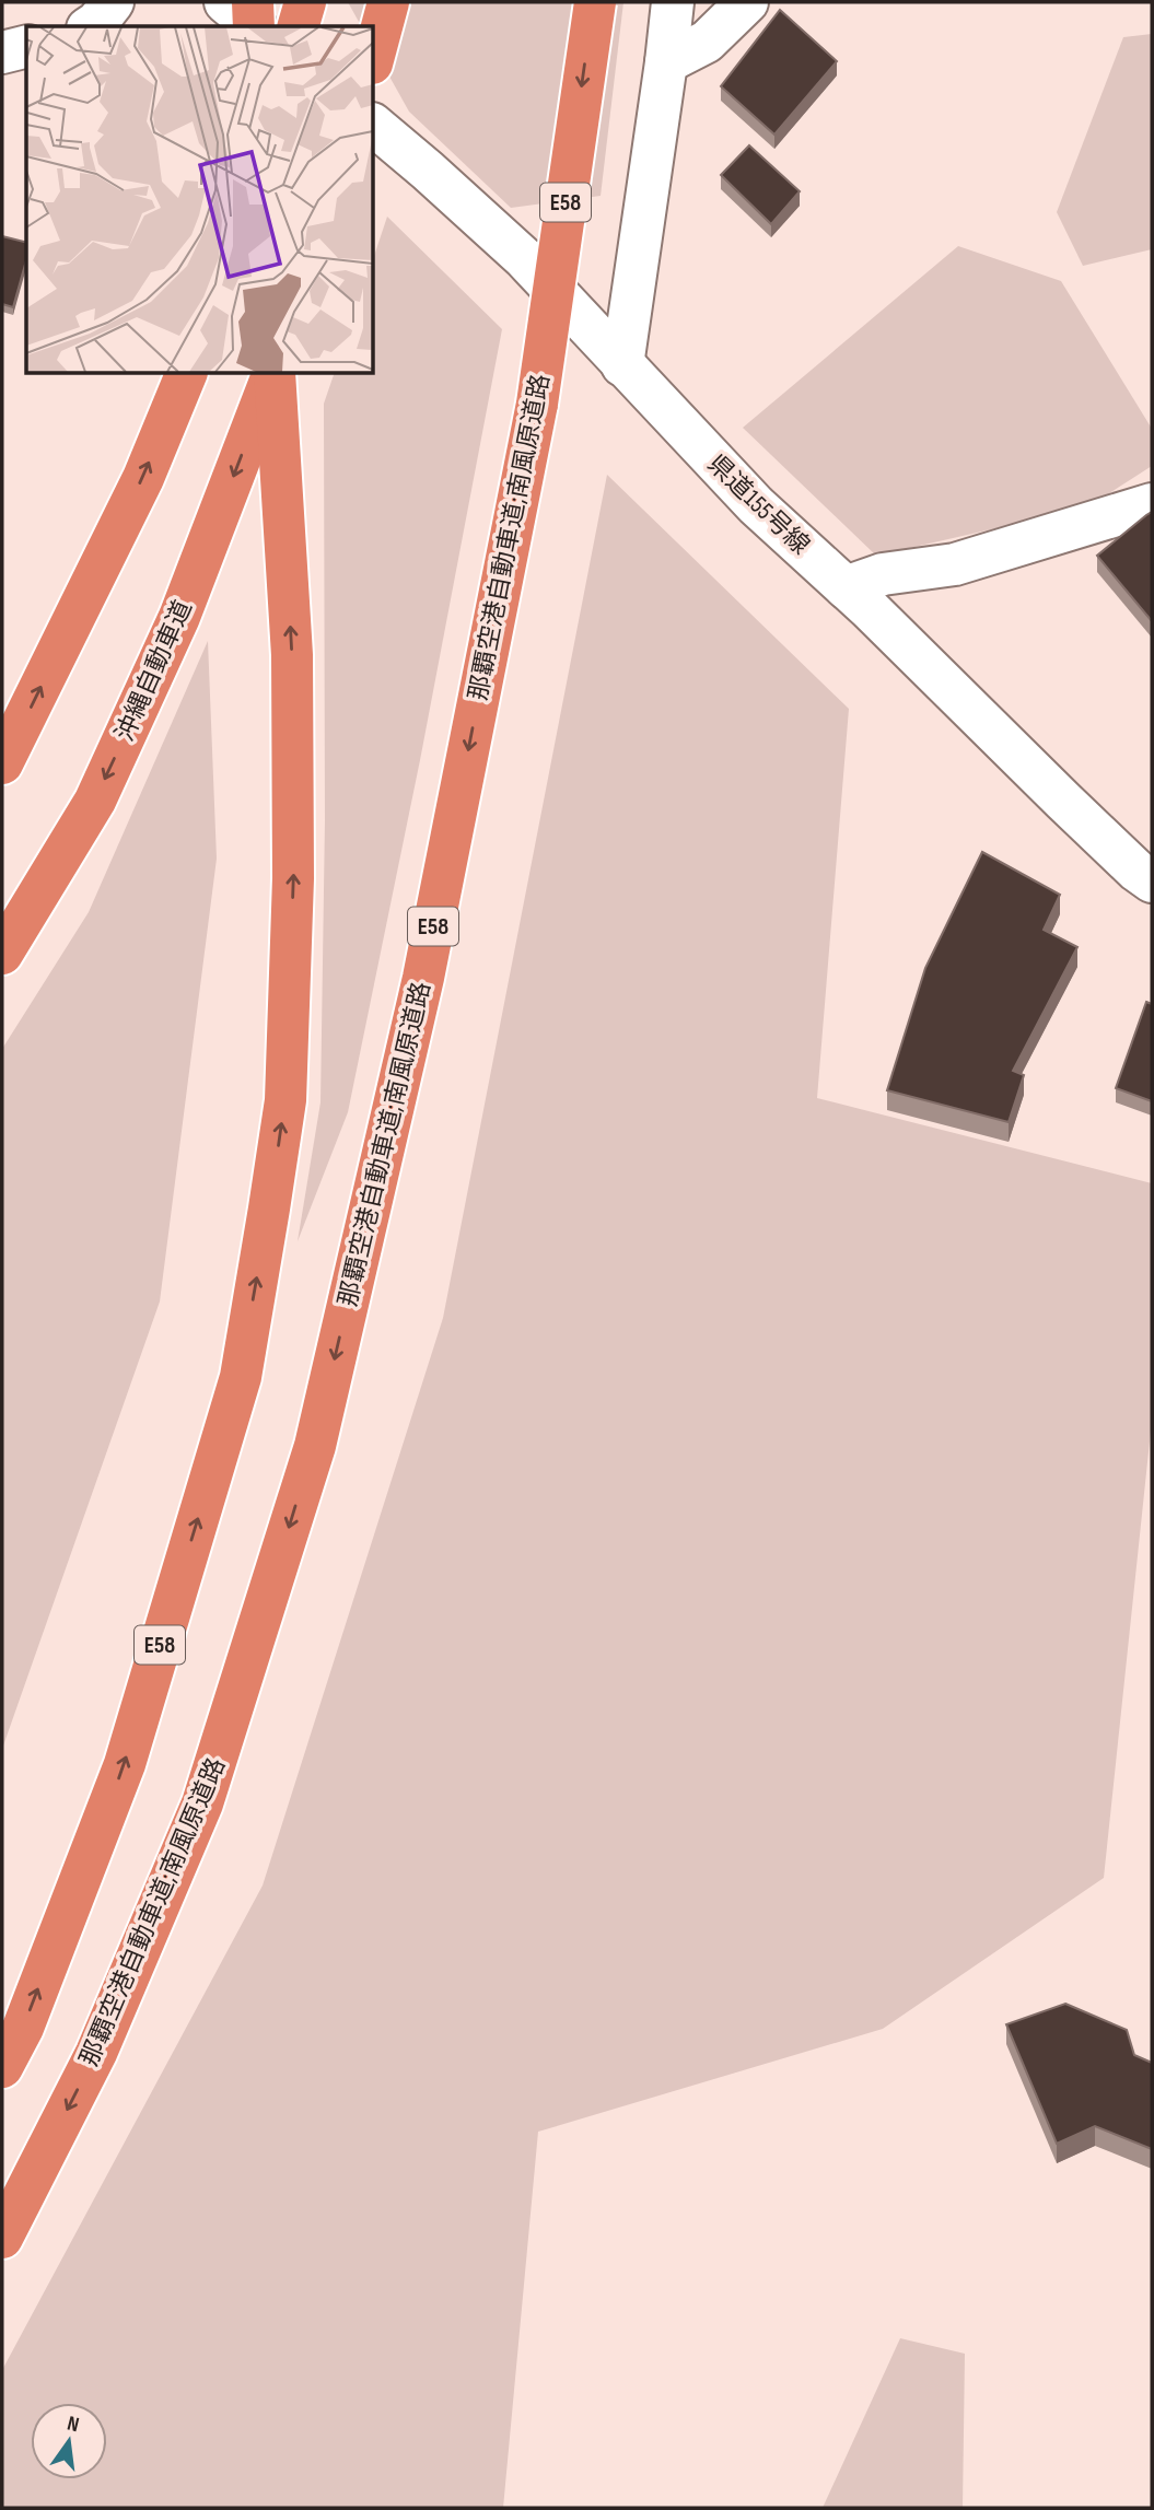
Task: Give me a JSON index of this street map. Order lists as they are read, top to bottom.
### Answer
{
  "streets": {
    "highway": ["E58", "那覇空港自動車道;南風原道路", "沖縄自動車道"],
    "main road": ["県道155号線"]
  },
  "north": "top"
}
